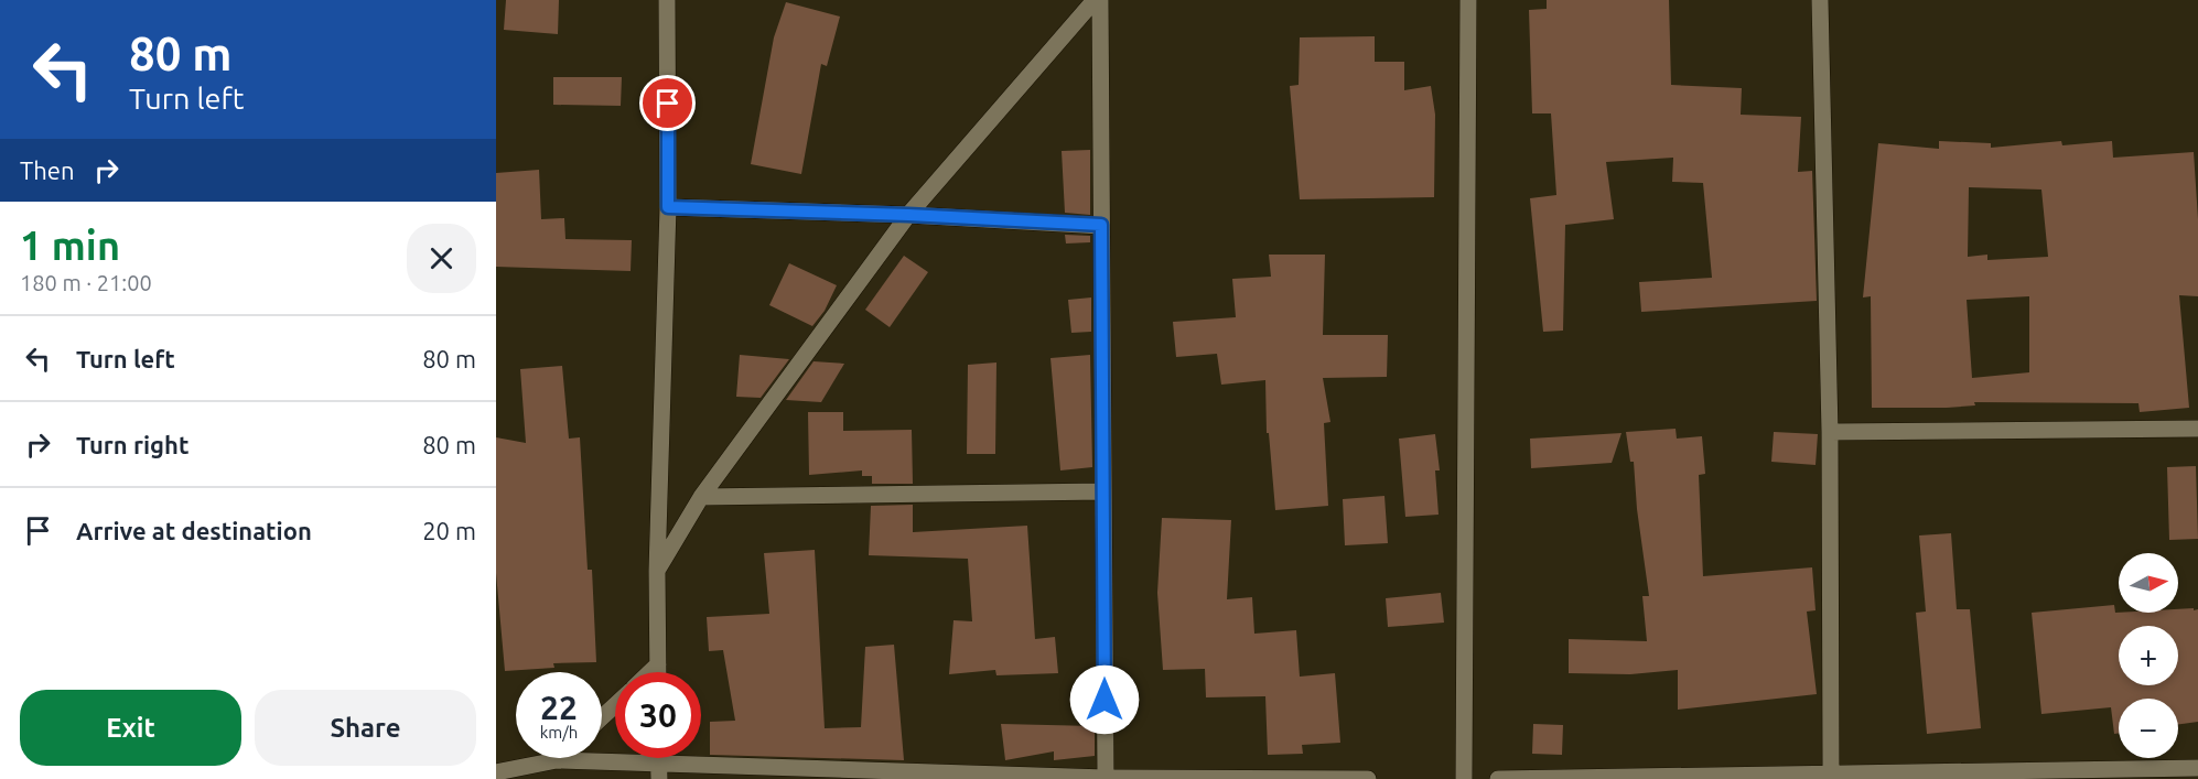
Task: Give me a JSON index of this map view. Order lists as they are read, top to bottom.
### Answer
{
  "north": "right",
  "page": {
    "turn": ["80 m", "Turn left"],
    "then": "Then",
    "heading": ["1 min", "180 m · 21:00"],
    "list": [
      {
        "name": "Turn left",
        "value": "80 m"
      },
      {
        "name": "Turn right",
        "value": "80 m"
      },
      {
        "name": "Arrive at destination",
        "value": "20 m"
      }
    ],
    "map_buttons": ["+", "−"],
    "speed": "22 km/h",
    "limit": "30",
    "buttons": ["Exit", "Share"]
  }
}
